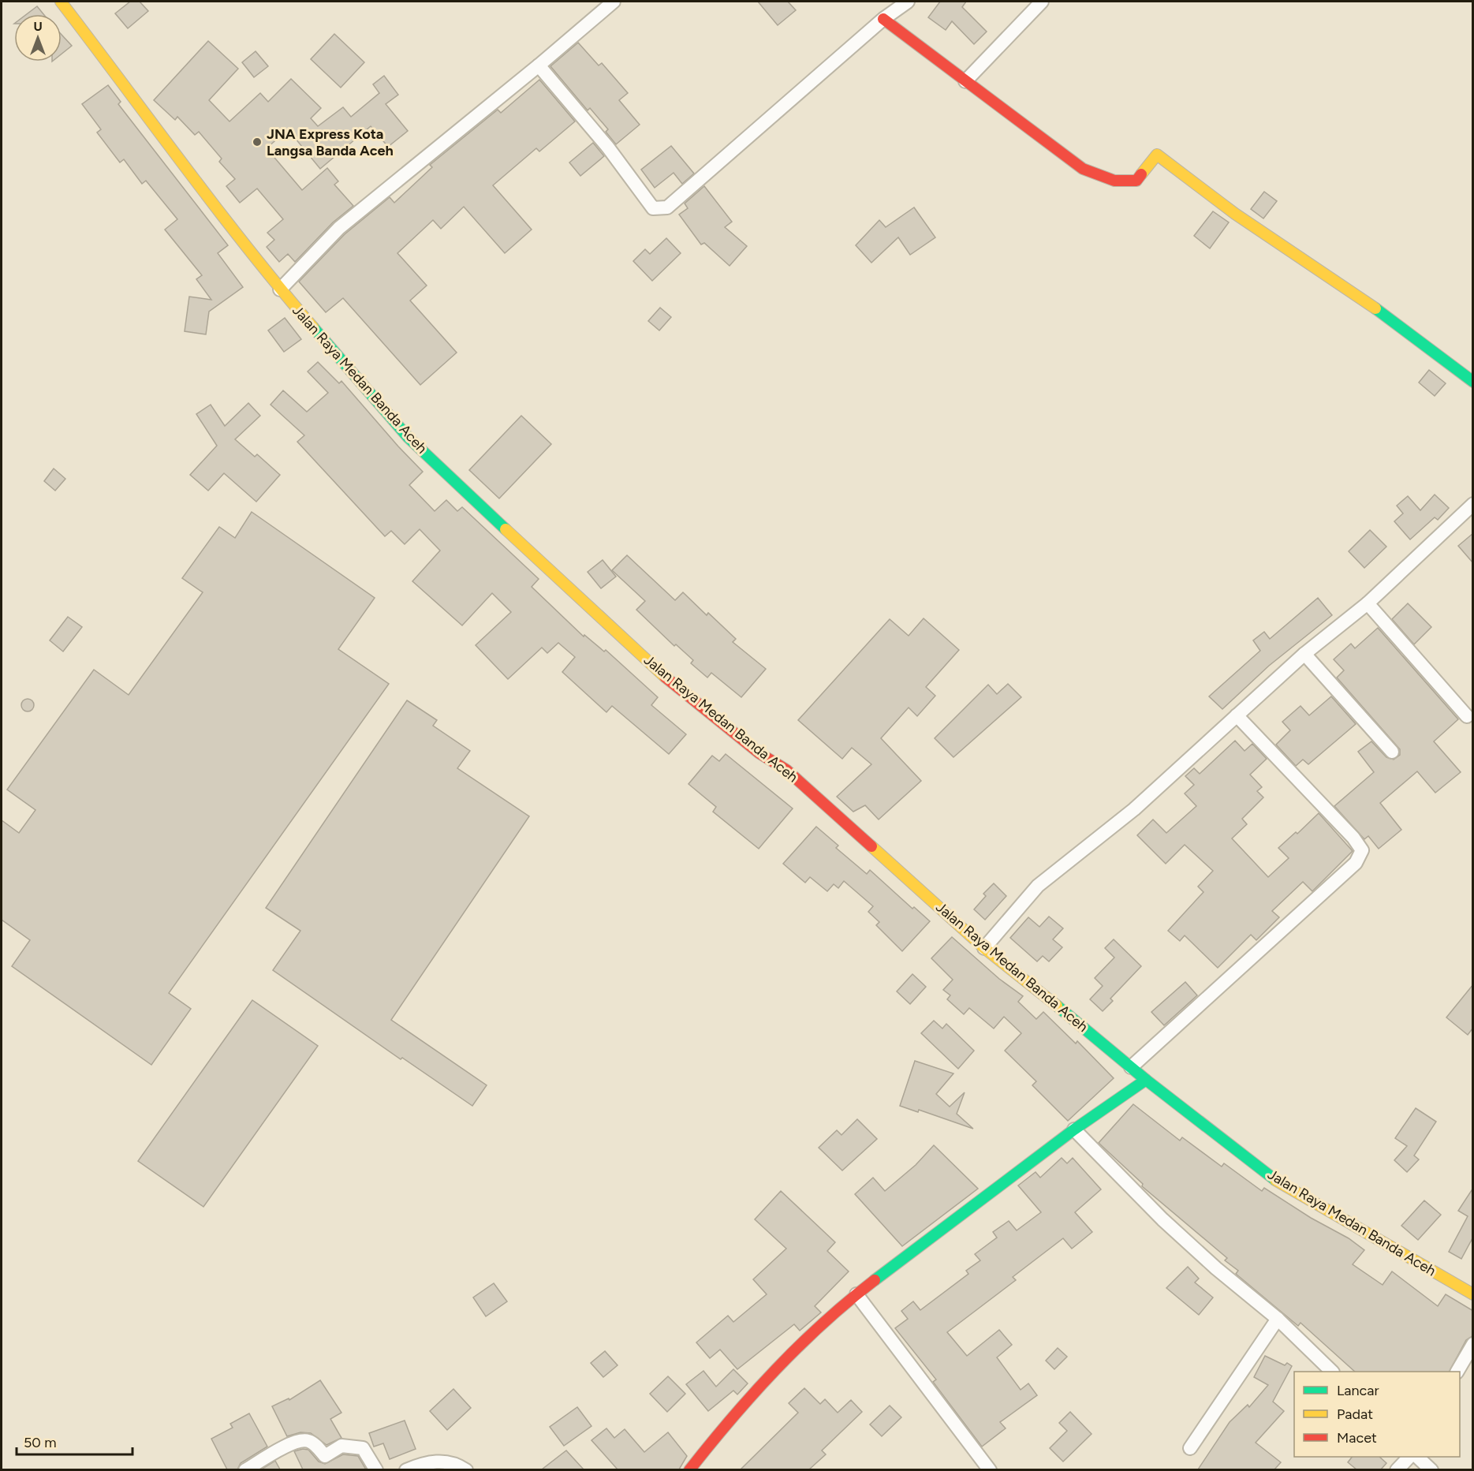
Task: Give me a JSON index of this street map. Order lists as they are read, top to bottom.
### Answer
{
  "streets": {
    "main road": ["Jalan Raya Medan Banda Aceh"]
  },
  "places": ["JNA Express Kota Langsa Banda Aceh"],
  "legend": ["Lancar", "Padat", "Macet"],
  "scale_bar": "50 m",
  "north": "top"
}
